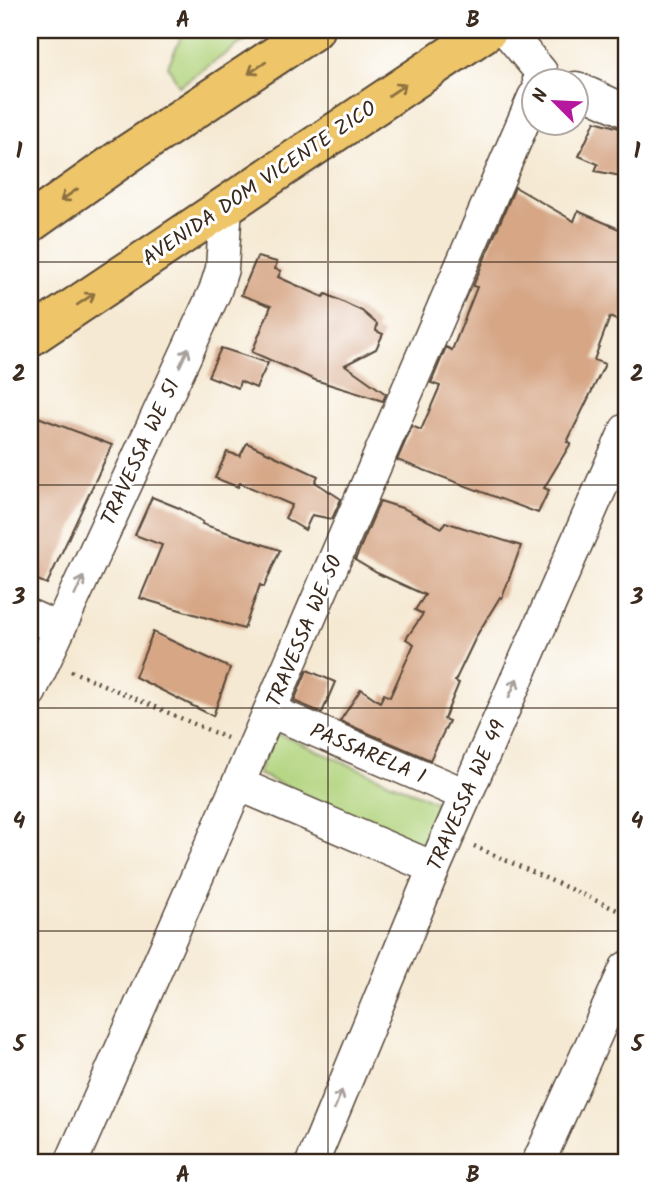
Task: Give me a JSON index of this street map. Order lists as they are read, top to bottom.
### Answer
{
  "streets": {
    "main road": ["AVENIDA DOM VICENTE ZICO"],
    "street": [
      "TRAVESSA WE 51",
      "TRAVESSA WE 50",
      "PASSARELA 1",
      "TRAVESSA WE 49"
    ]
  },
  "crossings": [
    ["AVENIDA DOM VICENTE ZICO", "TRAVESSA WE 51"],
    ["TRAVESSA WE 50", "PASSARELA 1"],
    ["PASSARELA 1", "TRAVESSA WE 49"]
  ],
  "one_way": ["TRAVESSA WE 51", "TRAVESSA WE 49"],
  "north": "top left",
  "grid": {
    "columns": ["A", "B"],
    "rows": [
      "1",
      "2",
      "3",
      "4",
      "5"
    ]
  }
}
